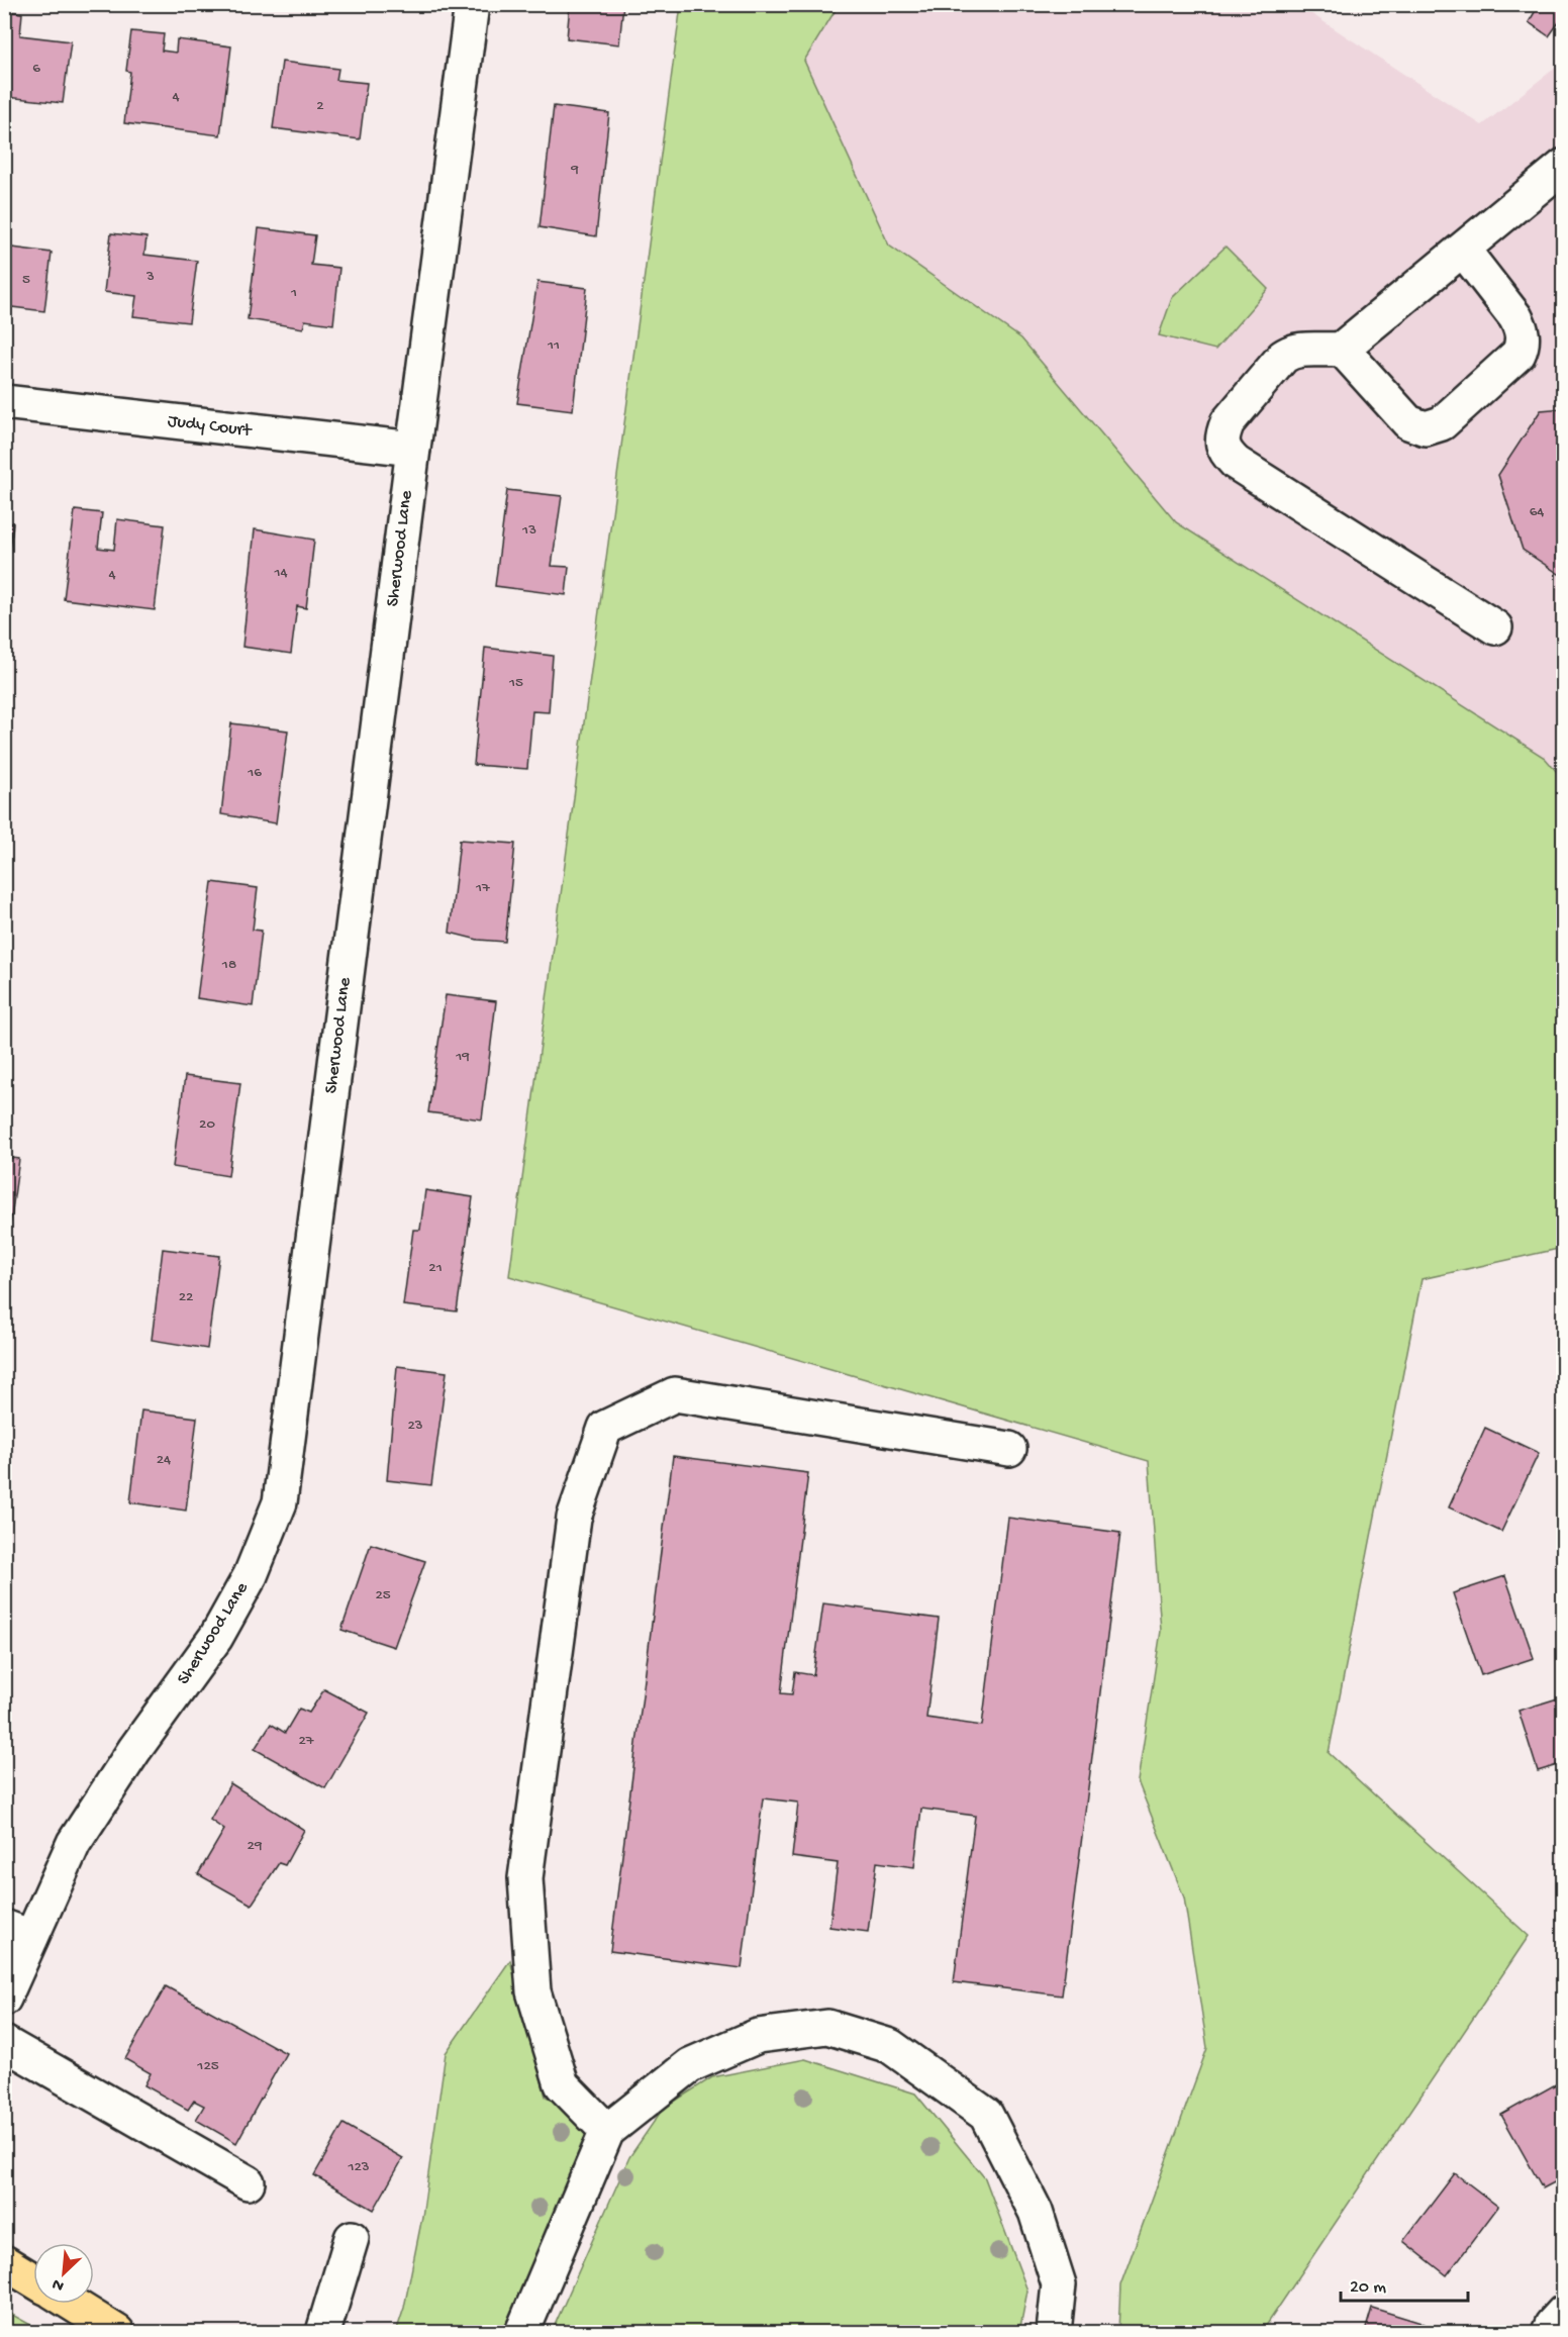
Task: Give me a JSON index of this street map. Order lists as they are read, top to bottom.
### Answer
{
  "streets": {
    "street": ["Judy Court", "Sherwood Lane"]
  },
  "crossings": [
    ["Judy Court", "Sherwood Lane"]
  ],
  "house_numbers": [
    "6",
    "4",
    "2",
    "9",
    "3",
    "5",
    "1",
    "11",
    "64",
    "13",
    "14",
    "4",
    "15",
    "16",
    "17",
    "18",
    "19",
    "20",
    "21",
    "22",
    "23",
    "24",
    "25",
    "27",
    "29",
    "125",
    "123"
  ],
  "scale_bar": "20 m",
  "north": "bottom left"
}
